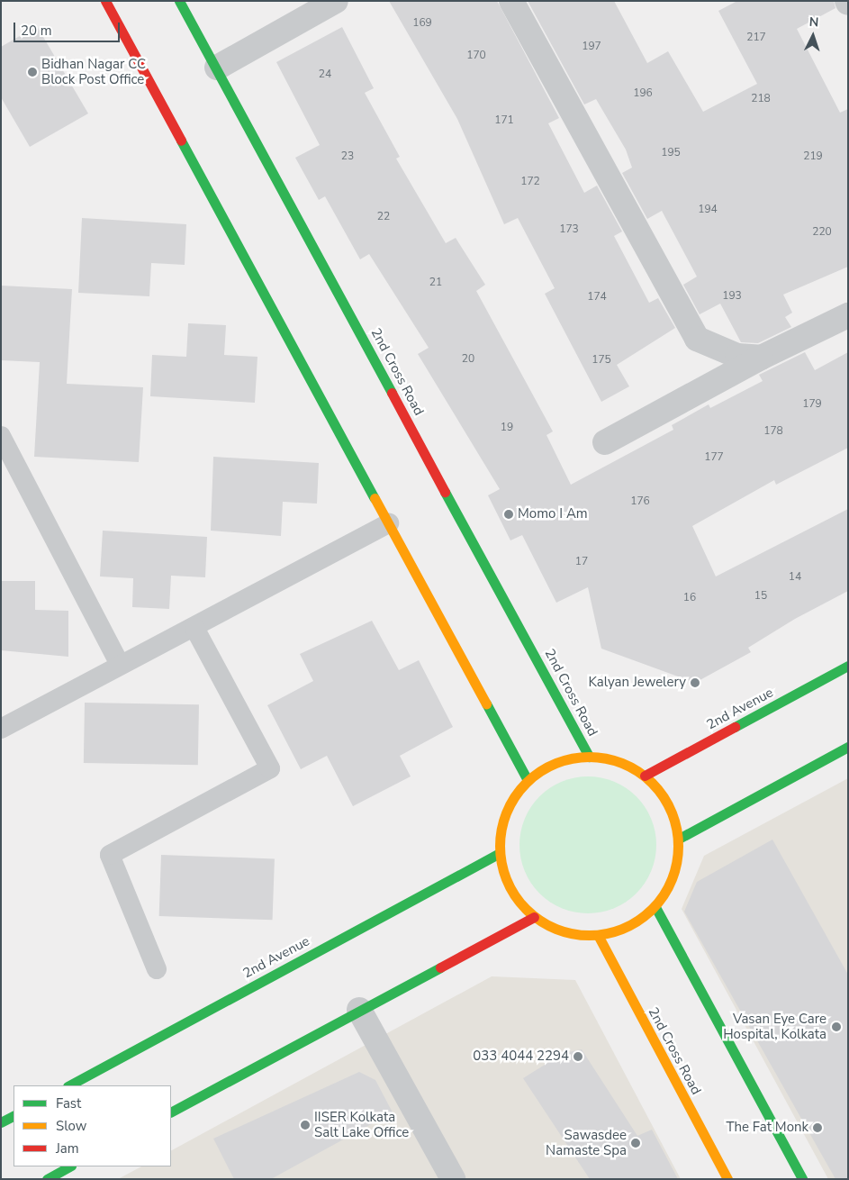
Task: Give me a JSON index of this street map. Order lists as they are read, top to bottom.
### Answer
{
  "streets": {
    "street": ["2nd Cross Road", "2nd Avenue"]
  },
  "places": [
    "Bidhan Nagar CC Block Post Office",
    "Momo I Am",
    "Kalyan Jewelery",
    "Vasan Eye Care Hospital, Kolkata",
    "033 4044 2294",
    "IISER Kolkata Salt Lake Office",
    "The Fat Monk",
    "Sawasdee Namaste Spa"
  ],
  "house_numbers": [
    "169",
    "217",
    "197",
    "170",
    "24",
    "196",
    "218",
    "171",
    "195",
    "23",
    "219",
    "172",
    "194",
    "22",
    "173",
    "220",
    "21",
    "193",
    "174",
    "20",
    "175",
    "179",
    "19",
    "178",
    "177",
    "176",
    "17",
    "14",
    "15",
    "16"
  ],
  "legend": ["Fast", "Slow", "Jam"],
  "scale_bar": "20 m",
  "north": "top"
}
